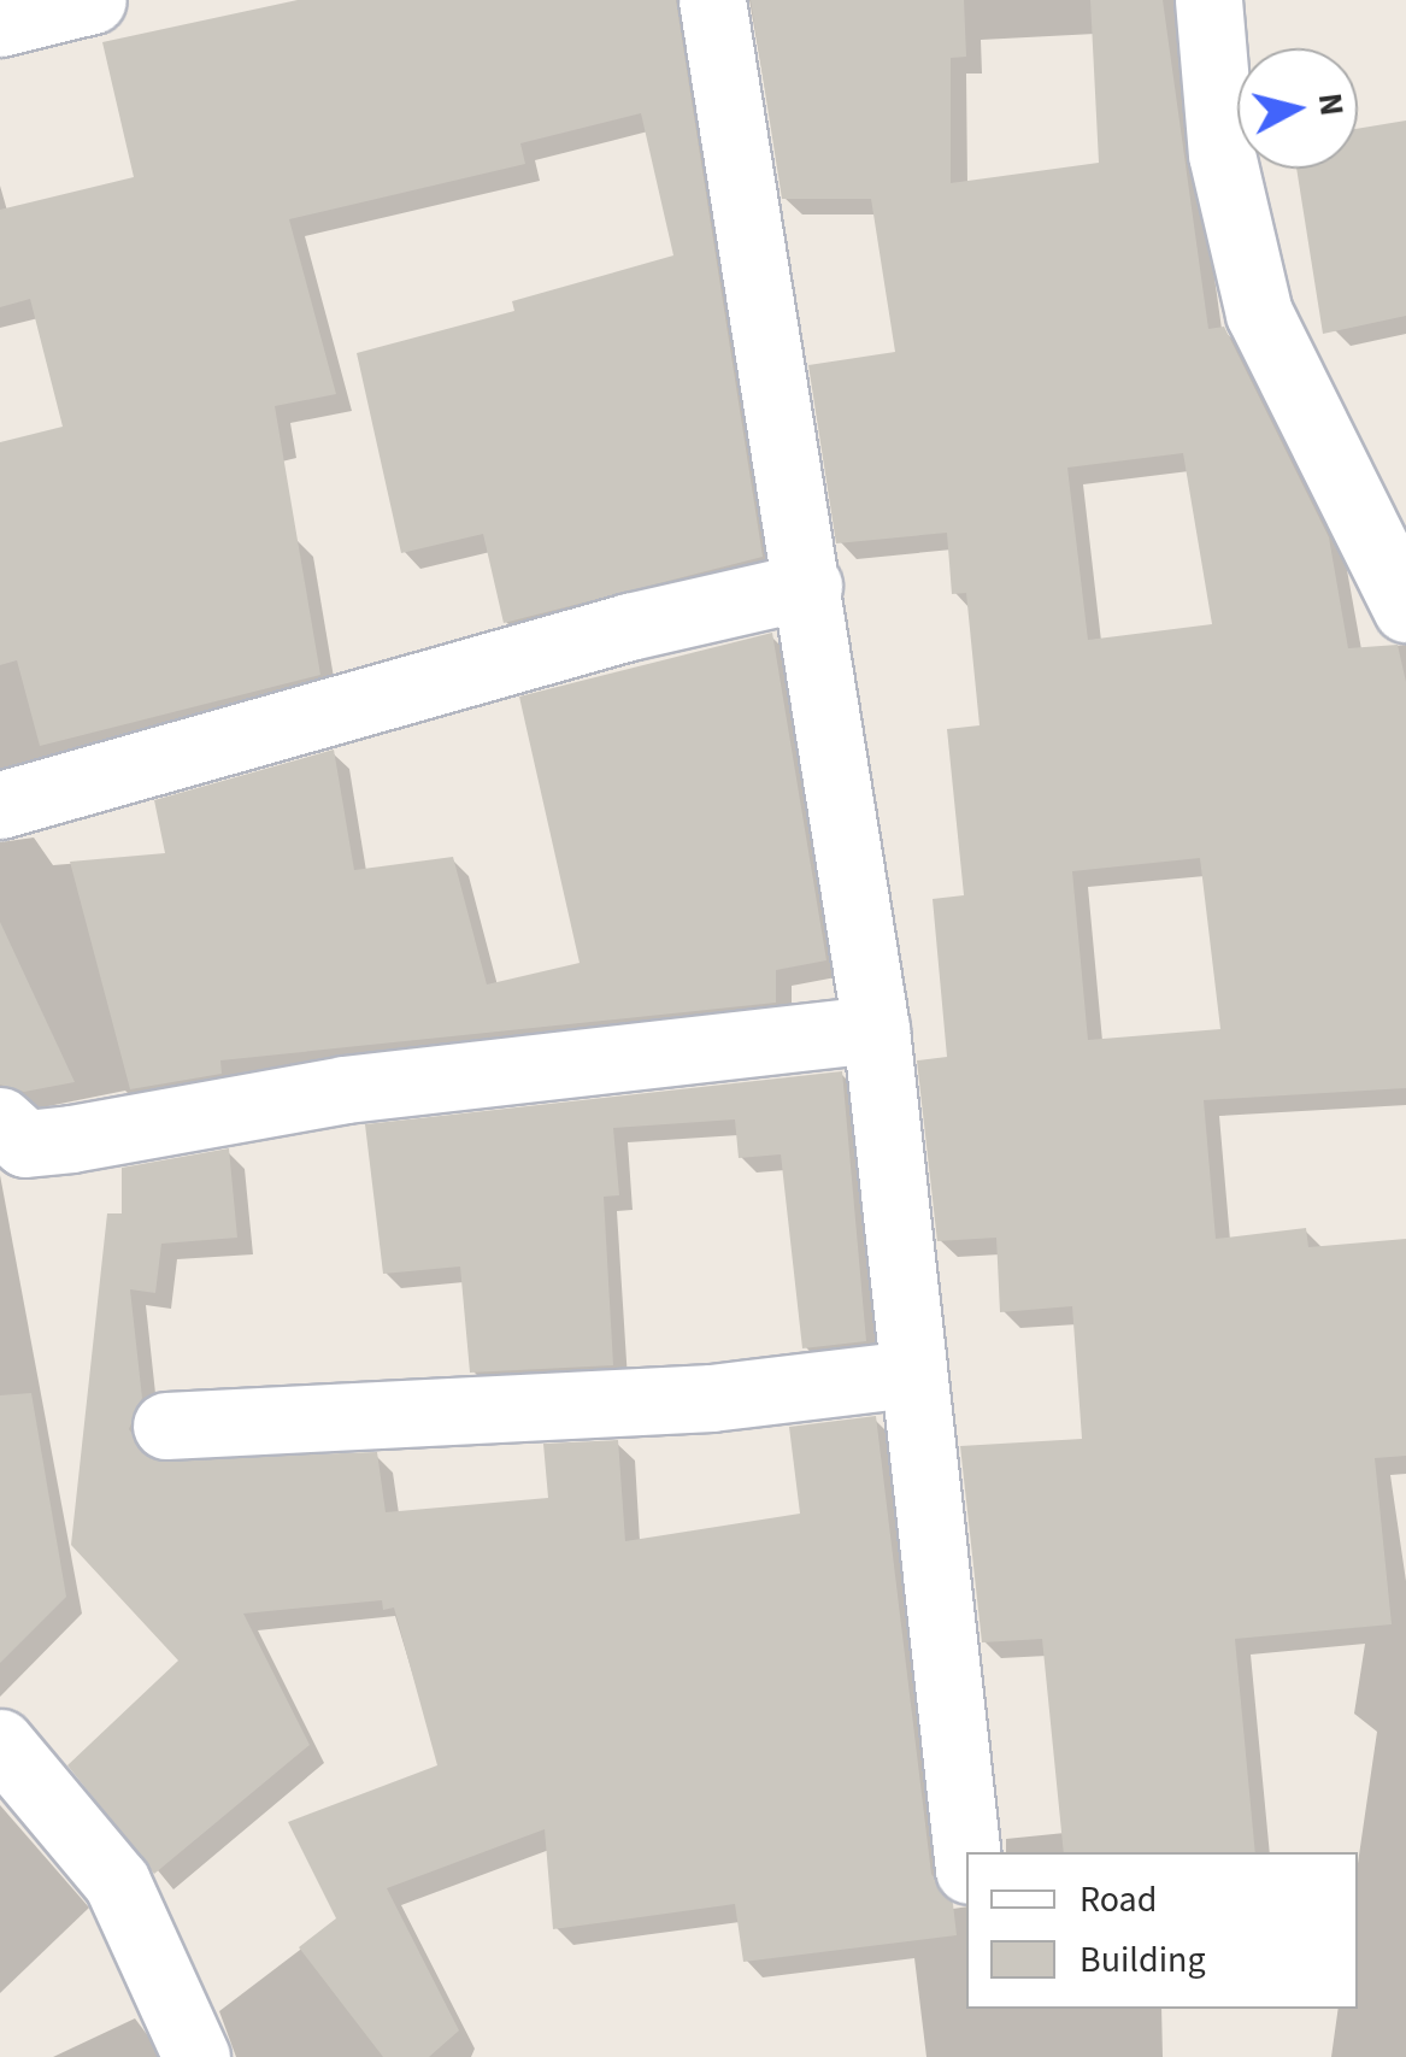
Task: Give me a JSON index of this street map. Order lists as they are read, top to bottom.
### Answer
{
  "legend": ["Road", "Building"],
  "north": "right"
}
